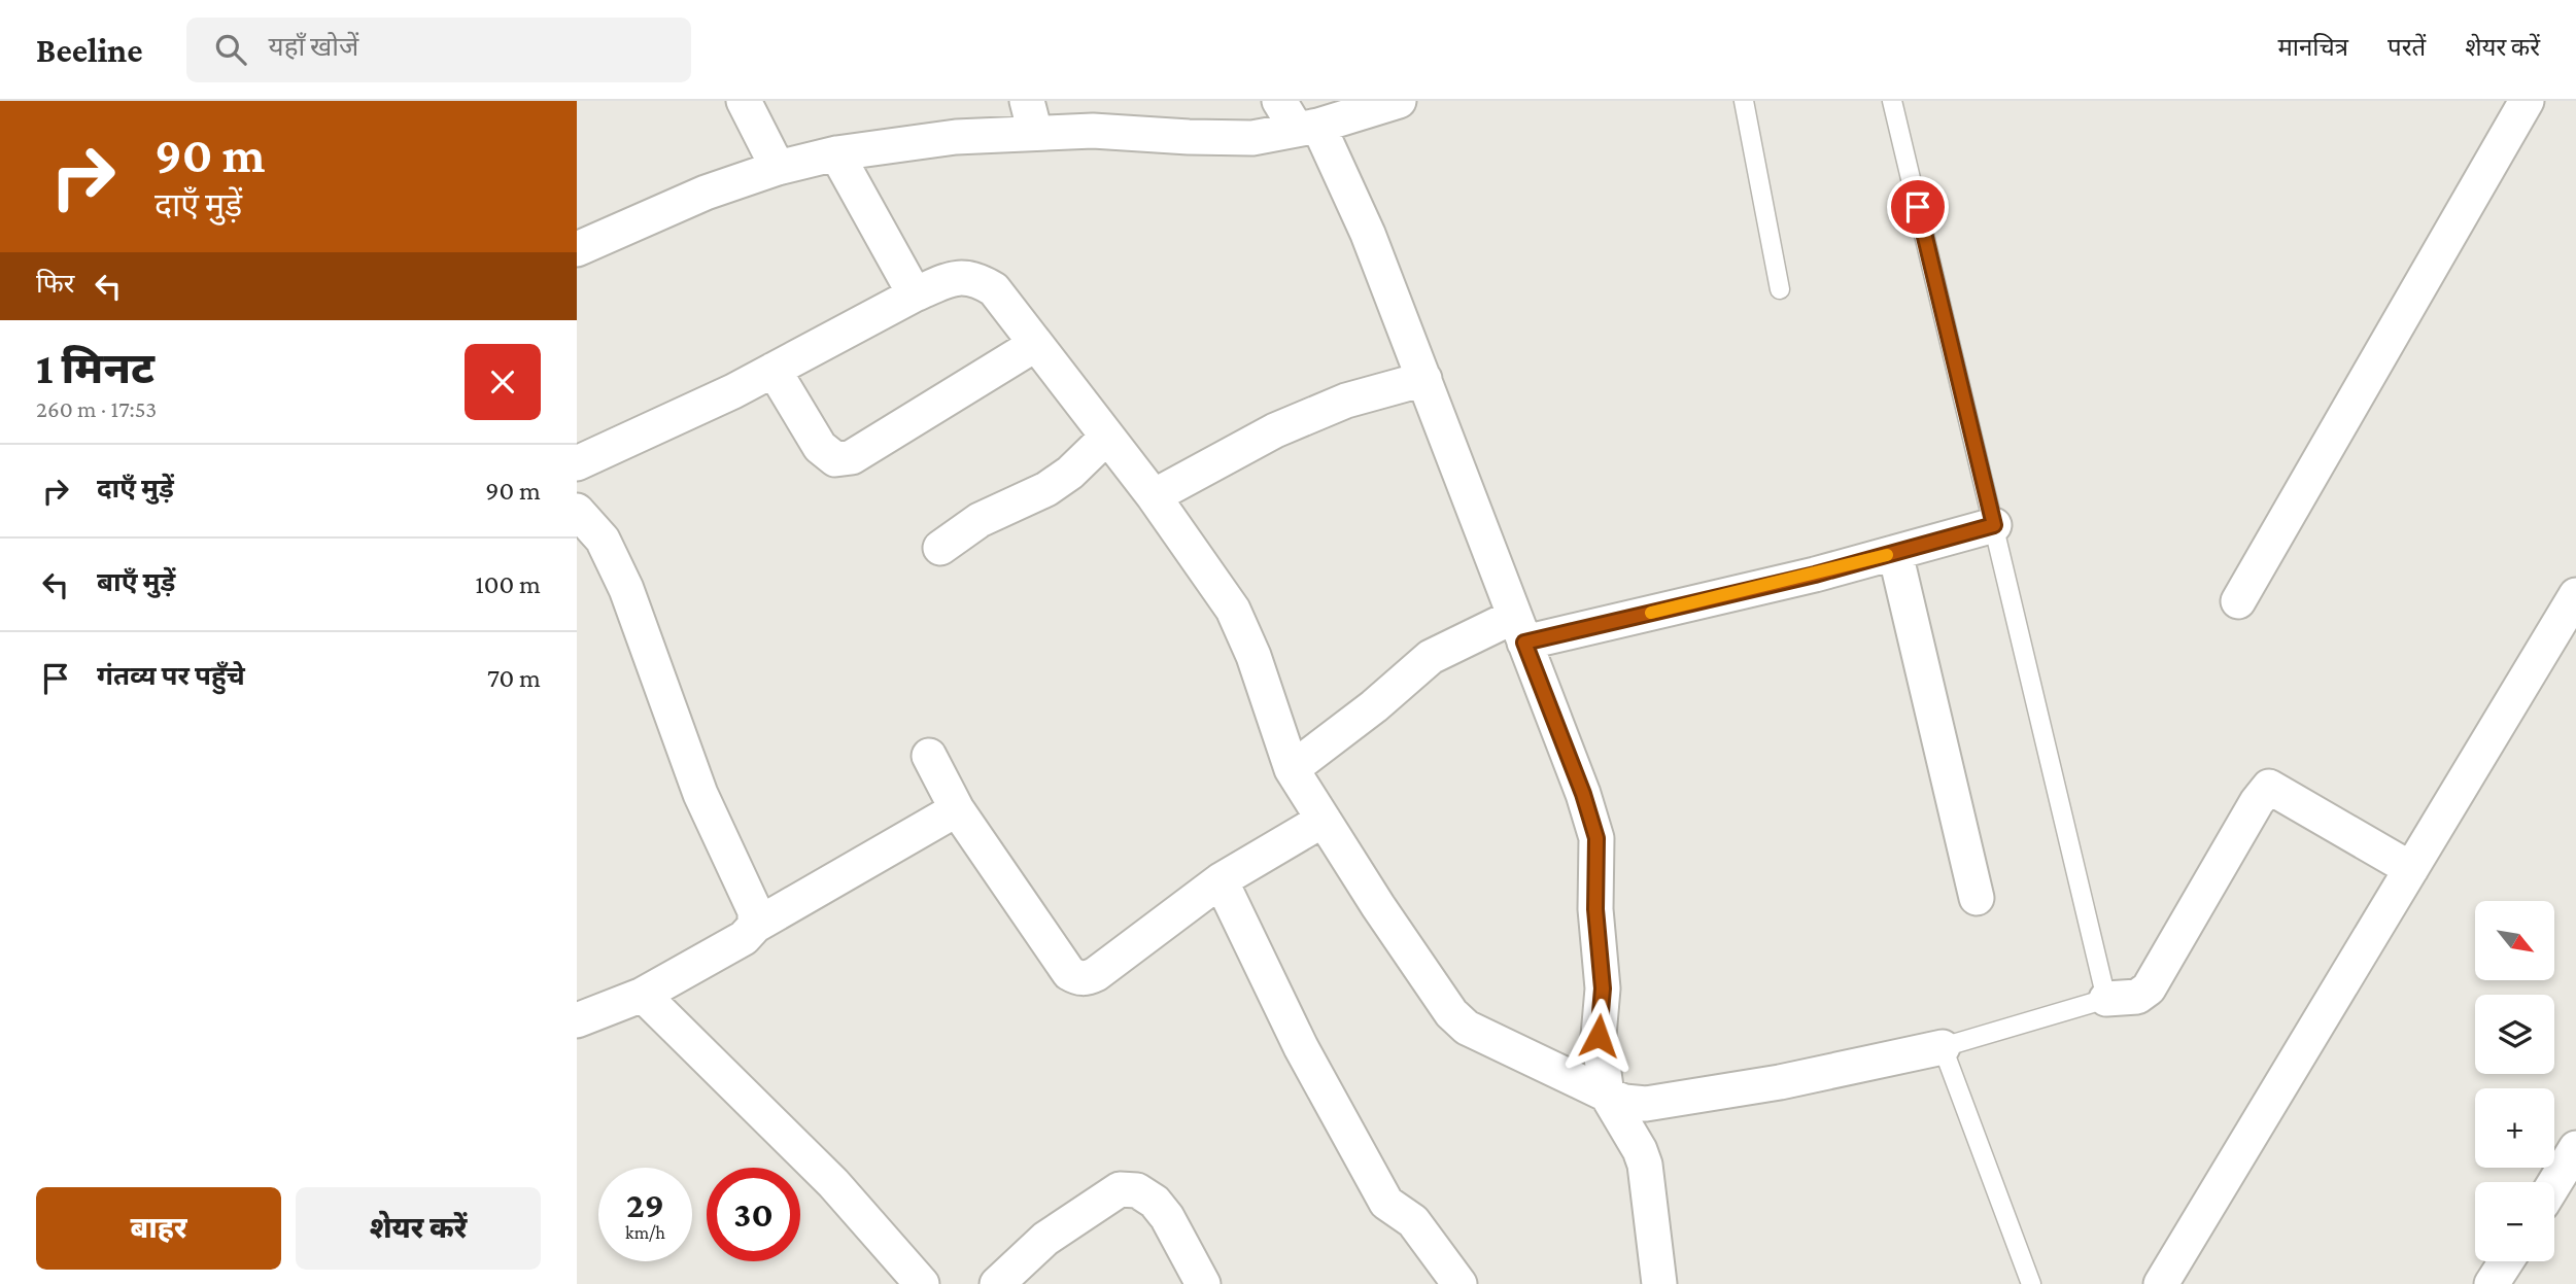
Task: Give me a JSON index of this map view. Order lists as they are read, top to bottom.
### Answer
{
  "north": "bottom right",
  "page": {
    "header": "Beeline",
    "search": "यहाँ खोजें",
    "nav": ["मानचित्र", "परतें", "शेयर करें"],
    "turn": ["90 m", "दाएँ मुड़ें"],
    "then": "फिर",
    "heading": ["1 मिनट", "260 m · 17:53"],
    "list": [
      {
        "name": "दाएँ मुड़ें",
        "value": "90 m"
      },
      {
        "name": "बाएँ मुड़ें",
        "value": "100 m"
      },
      {
        "name": "गंतव्य पर पहुँचे",
        "value": "70 m"
      }
    ],
    "map_buttons": ["+", "−"],
    "speed": "29 km/h",
    "limit": "30",
    "buttons": ["बाहर", "शेयर करें"]
  }
}
